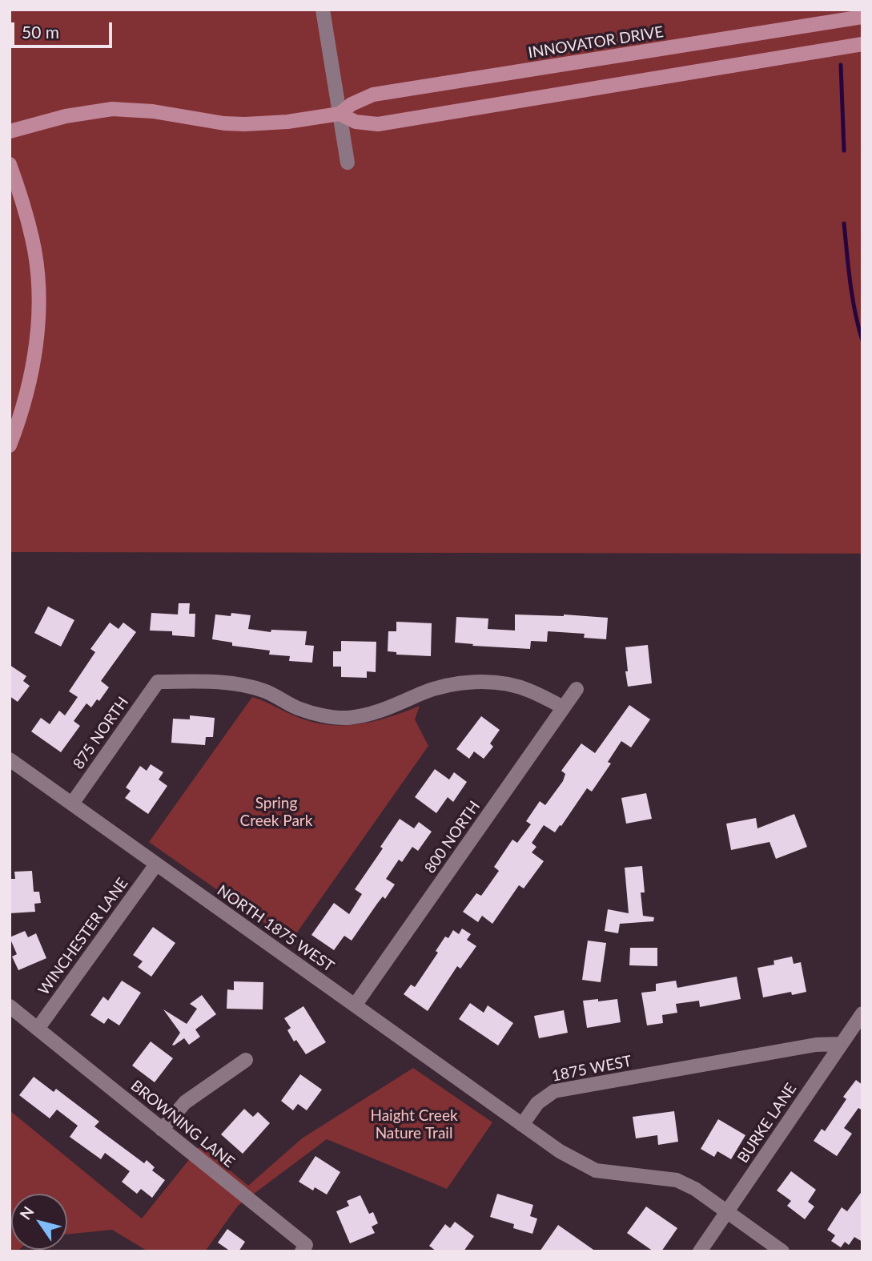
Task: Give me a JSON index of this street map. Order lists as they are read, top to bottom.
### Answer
{
  "streets": {
    "main road": ["INNOVATOR DRIVE"],
    "street": [
      "875 NORTH",
      "800 NORTH",
      "NORTH 1875 WEST",
      "WINCHESTER LANE",
      "1875 WEST",
      "BURKE LANE",
      "BROWNING LANE"
    ]
  },
  "crossings": [
    ["875 NORTH", "800 NORTH"],
    ["875 NORTH", "NORTH 1875 WEST"],
    ["800 NORTH", "NORTH 1875 WEST"],
    ["NORTH 1875 WEST", "WINCHESTER LANE"],
    ["NORTH 1875 WEST", "1875 WEST"],
    ["WINCHESTER LANE", "BROWNING LANE"],
    ["1875 WEST", "BURKE LANE"]
  ],
  "parks": ["Spring Creek Park", "Haight Creek Nature Trail"],
  "scale_bar": "50 m",
  "north": "top left"
}
